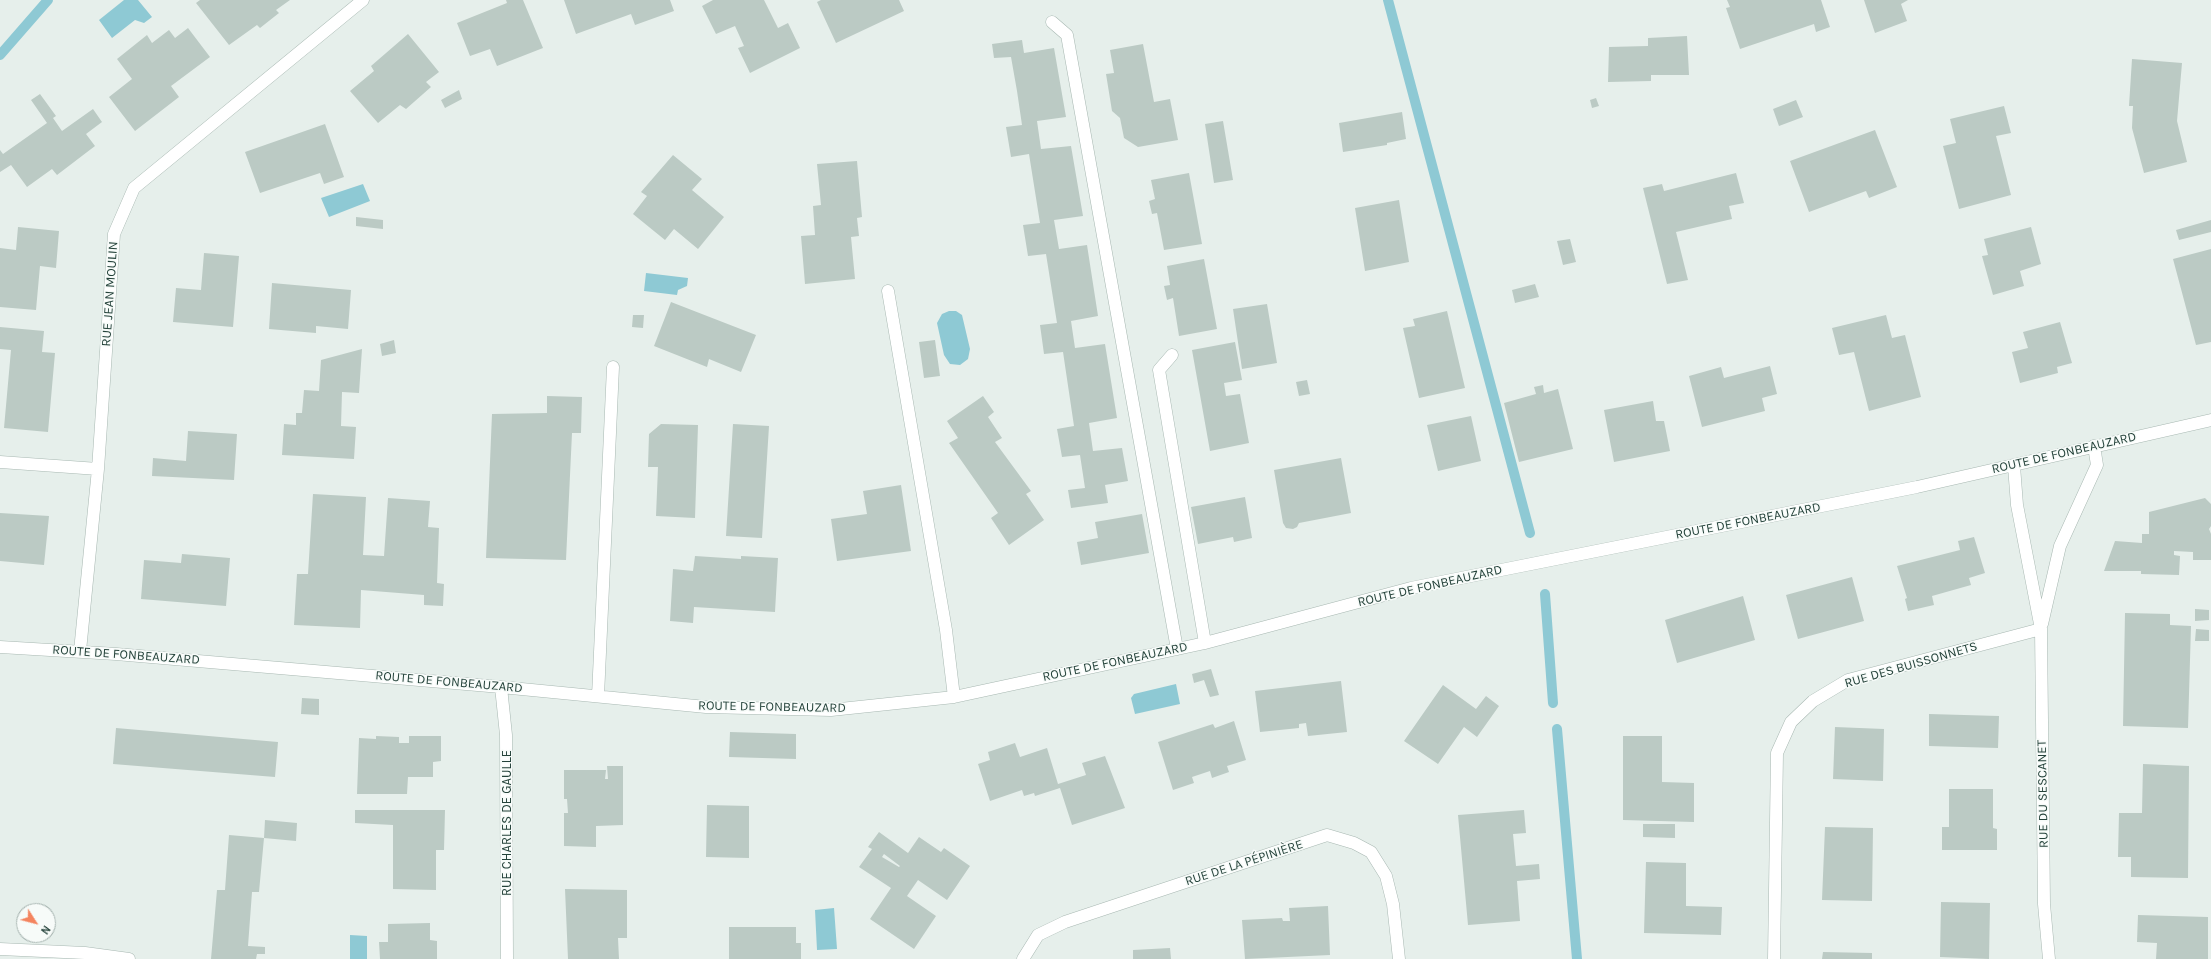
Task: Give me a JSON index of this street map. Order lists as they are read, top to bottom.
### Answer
{
  "streets": {
    "street": [
      "RUE JEAN MOULIN",
      "ROUTE DE FONBEAUZARD",
      "RUE DES BUISSONNETS",
      "RUE DU SESCANET",
      "RUE CHARLES DE GAULLE",
      "RUE DE LA PÉPINIÈRE"
    ]
  },
  "crossings": [
    ["RUE JEAN MOULIN", "ROUTE DE FONBEAUZARD"],
    ["ROUTE DE FONBEAUZARD", "RUE DU SESCANET"],
    ["ROUTE DE FONBEAUZARD", "RUE CHARLES DE GAULLE"],
    ["RUE DES BUISSONNETS", "RUE DU SESCANET"]
  ],
  "north": "bottom right"
}
